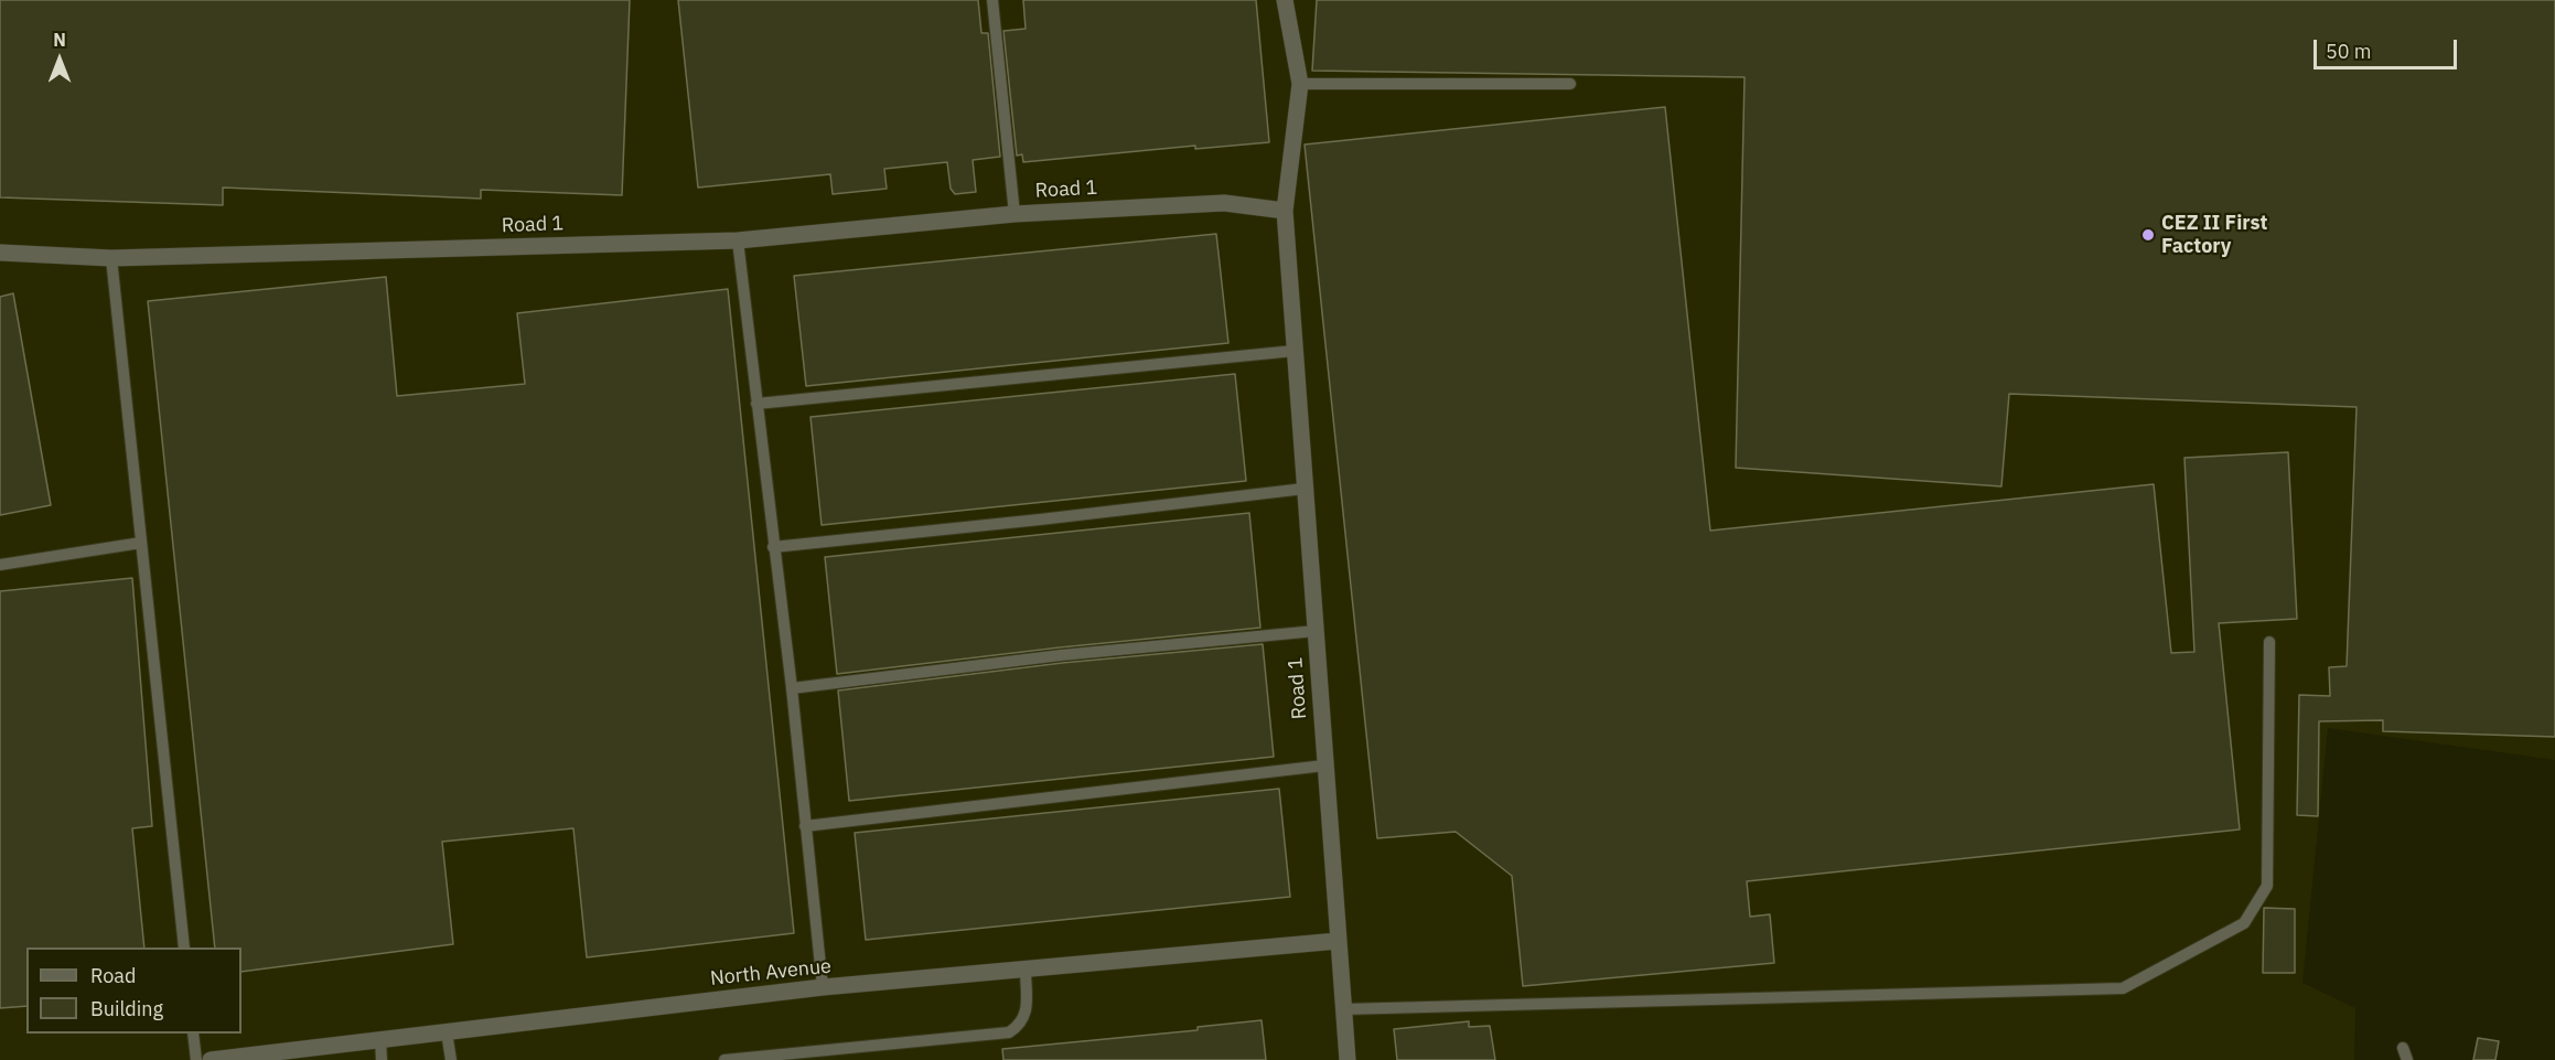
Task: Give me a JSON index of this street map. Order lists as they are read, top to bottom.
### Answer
{
  "streets": {
    "street": ["Road 1", "North Avenue"]
  },
  "crossings": [
    ["Road 1", "North Avenue"]
  ],
  "places": ["CEZ II First Factory"],
  "legend": ["Road", "Building"],
  "scale_bar": "50 m",
  "north": "top"
}
